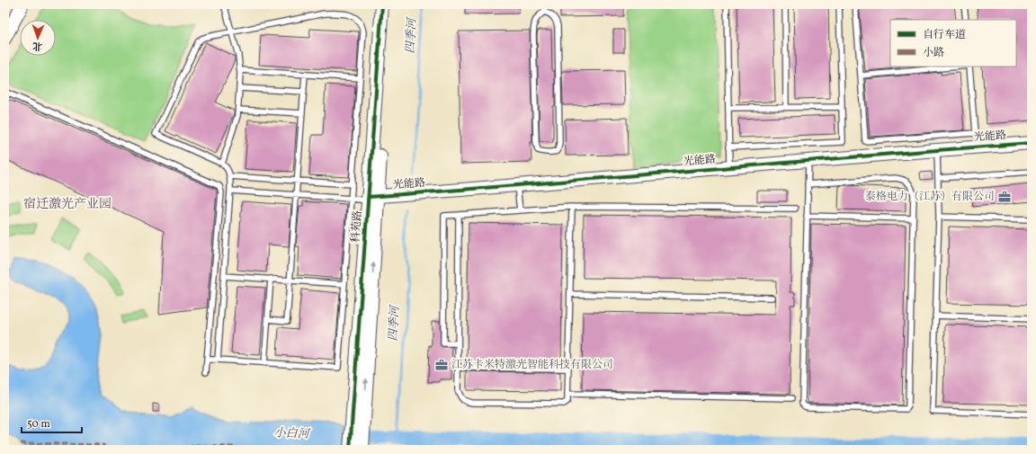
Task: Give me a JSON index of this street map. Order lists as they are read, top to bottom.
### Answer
{
  "streets": {
    "street": ["光能路", "科苑路"]
  },
  "crossings": [
    ["光能路", "科苑路"]
  ],
  "districts": ["宿迁激光产业园"],
  "water": ["四季河", "小白河"],
  "places": {
    "office": ["泰格电力（江苏）有限公司", "江苏卡米特激光智能科技有限公司"]
  },
  "legend": ["自行车道", "小路"],
  "scale_bar": "50 m",
  "north": "bottom"
}
